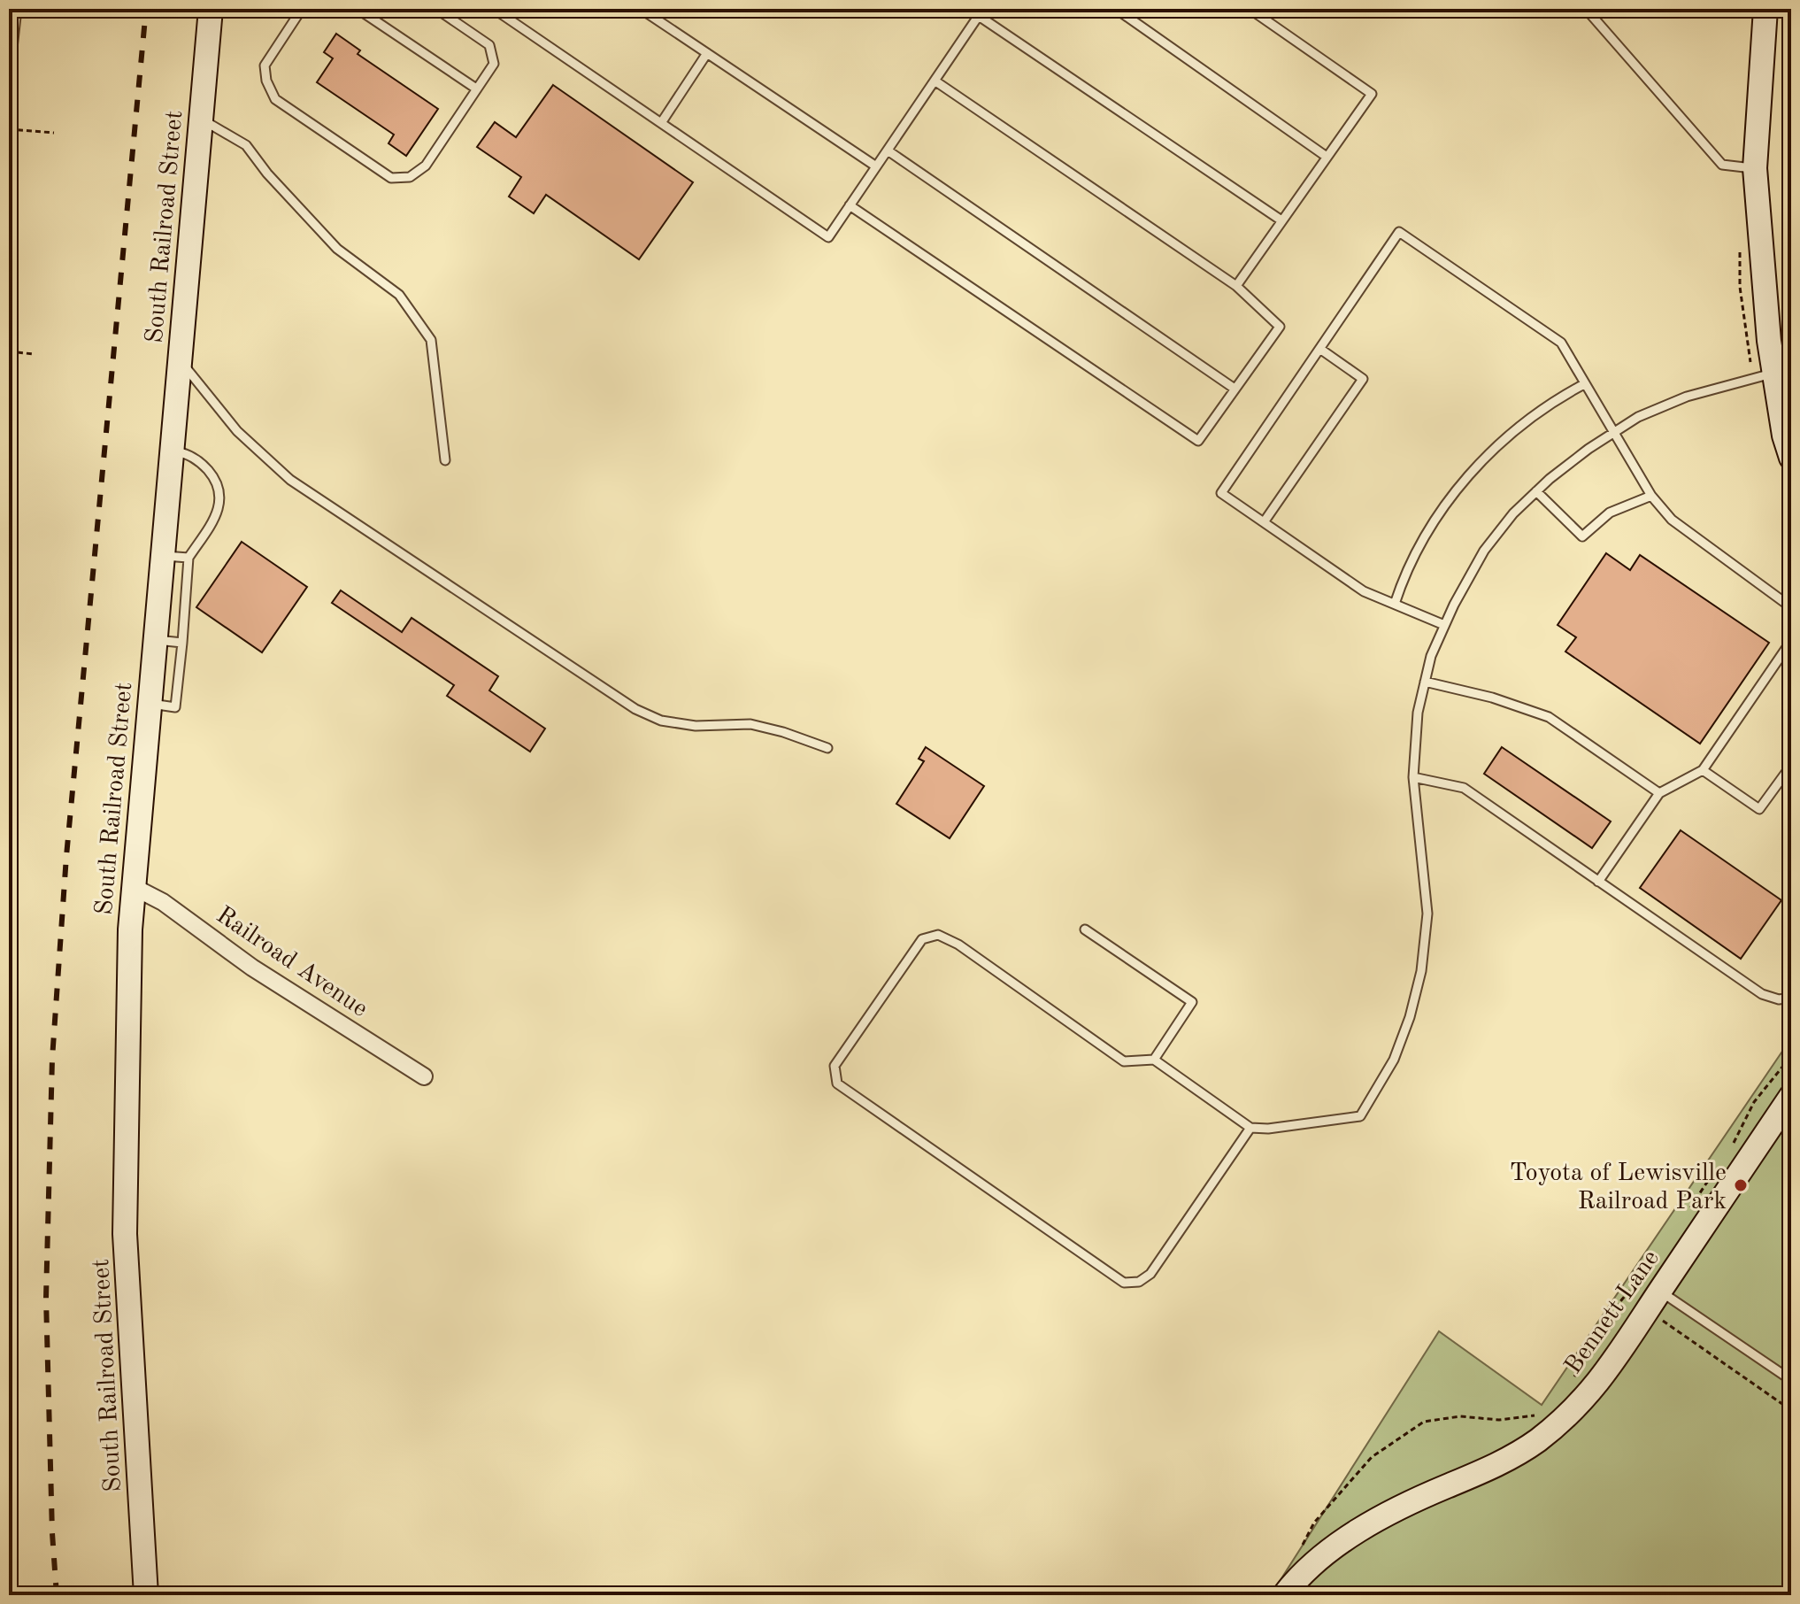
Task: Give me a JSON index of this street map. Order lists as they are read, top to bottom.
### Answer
{
  "streets": {
    "street": ["South Railroad Street", "Railroad Avenue", "Bennett Lane"]
  },
  "crossings": [
    ["South Railroad Street", "Railroad Avenue"]
  ],
  "places": ["Toyota of Lewisville Railroad Park"]
}
